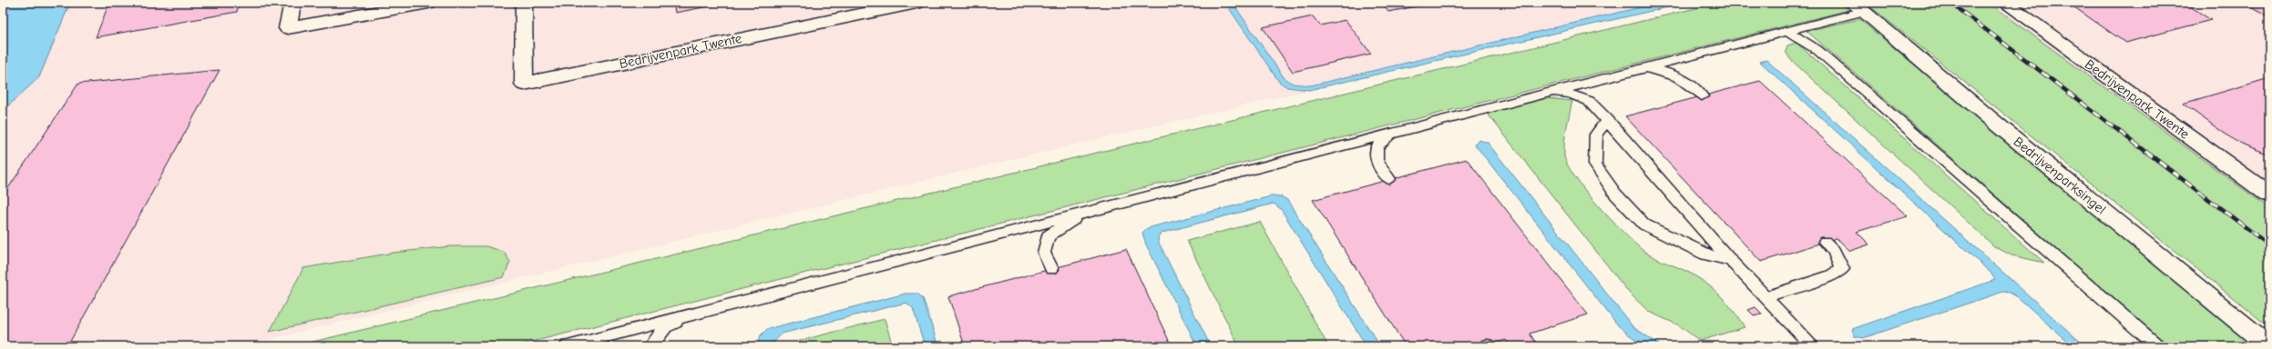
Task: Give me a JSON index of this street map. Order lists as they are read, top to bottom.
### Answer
{
  "streets": {
    "street": ["Bedrijvenpark Twente", "Bedrijvenparksingel"]
  }
}
